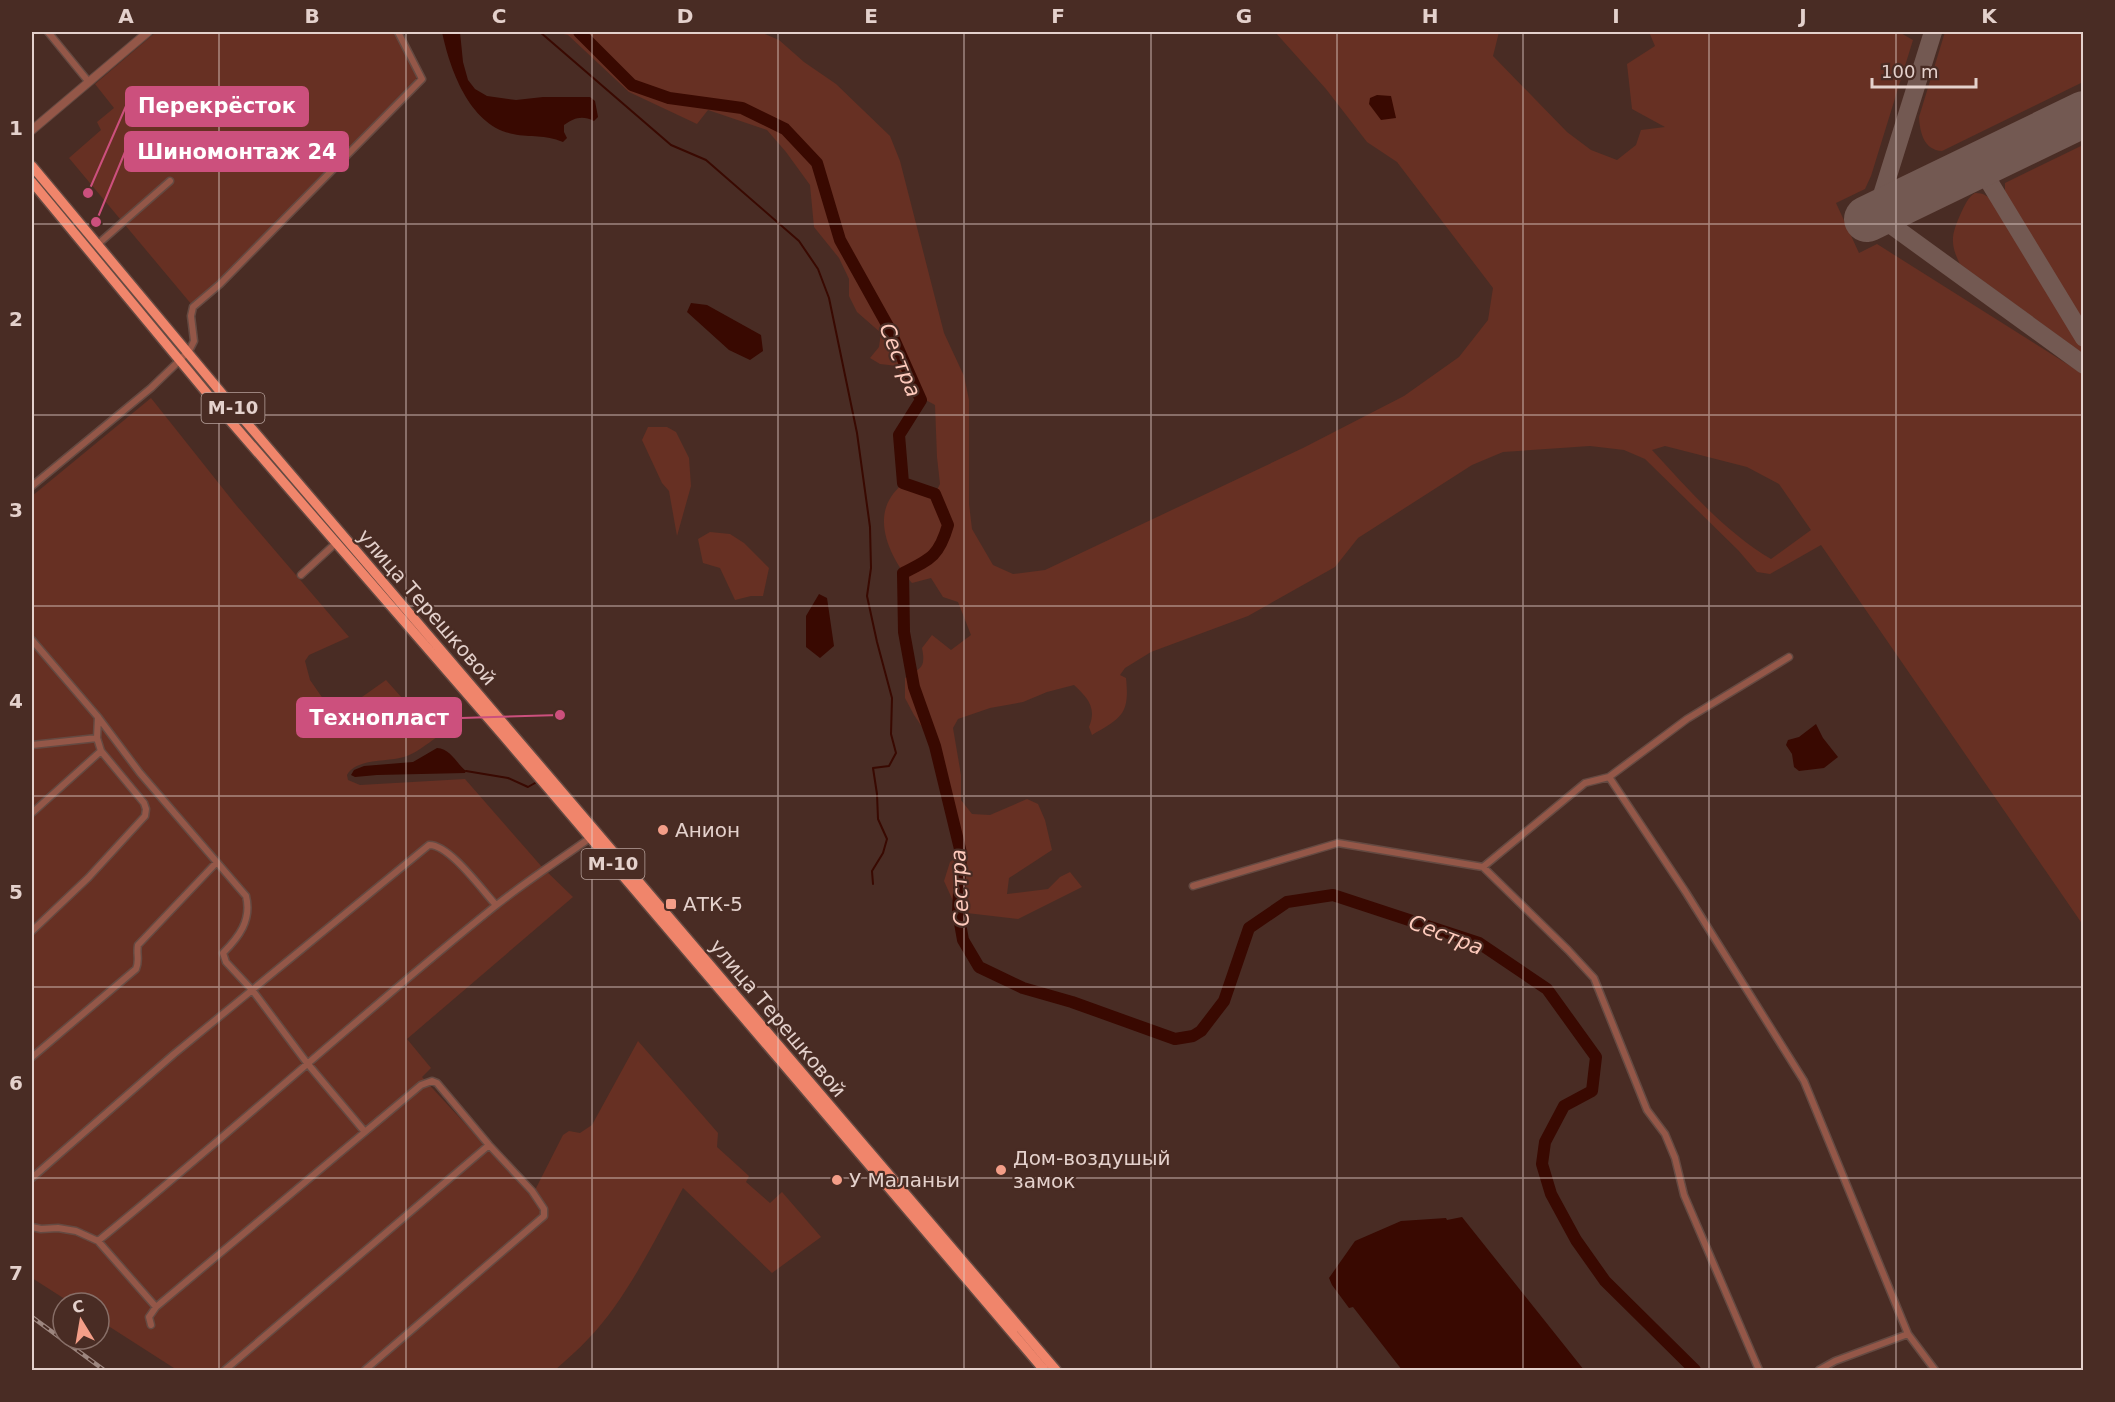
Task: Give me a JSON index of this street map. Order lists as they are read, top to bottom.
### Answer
{
  "streets": {
    "highway": ["М-10", "улица Терешковой"]
  },
  "water": ["Сестра"],
  "places": {
    "other": [
      "Перекрёсток",
      "Шиномонтаж 24",
      "Технопласт",
      "Анион",
      "Дом-воздушый замок",
      "У Маланьи"
    ],
    "transit": ["АТК-5"]
  },
  "scale_bar": "100 m",
  "north": "top",
  "grid": {
    "columns": [
      "A",
      "B",
      "C",
      "D",
      "E",
      "F",
      "G",
      "H",
      "I",
      "J",
      "K"
    ],
    "rows": [
      "1",
      "2",
      "3",
      "4",
      "5",
      "6",
      "7"
    ]
  }
}
